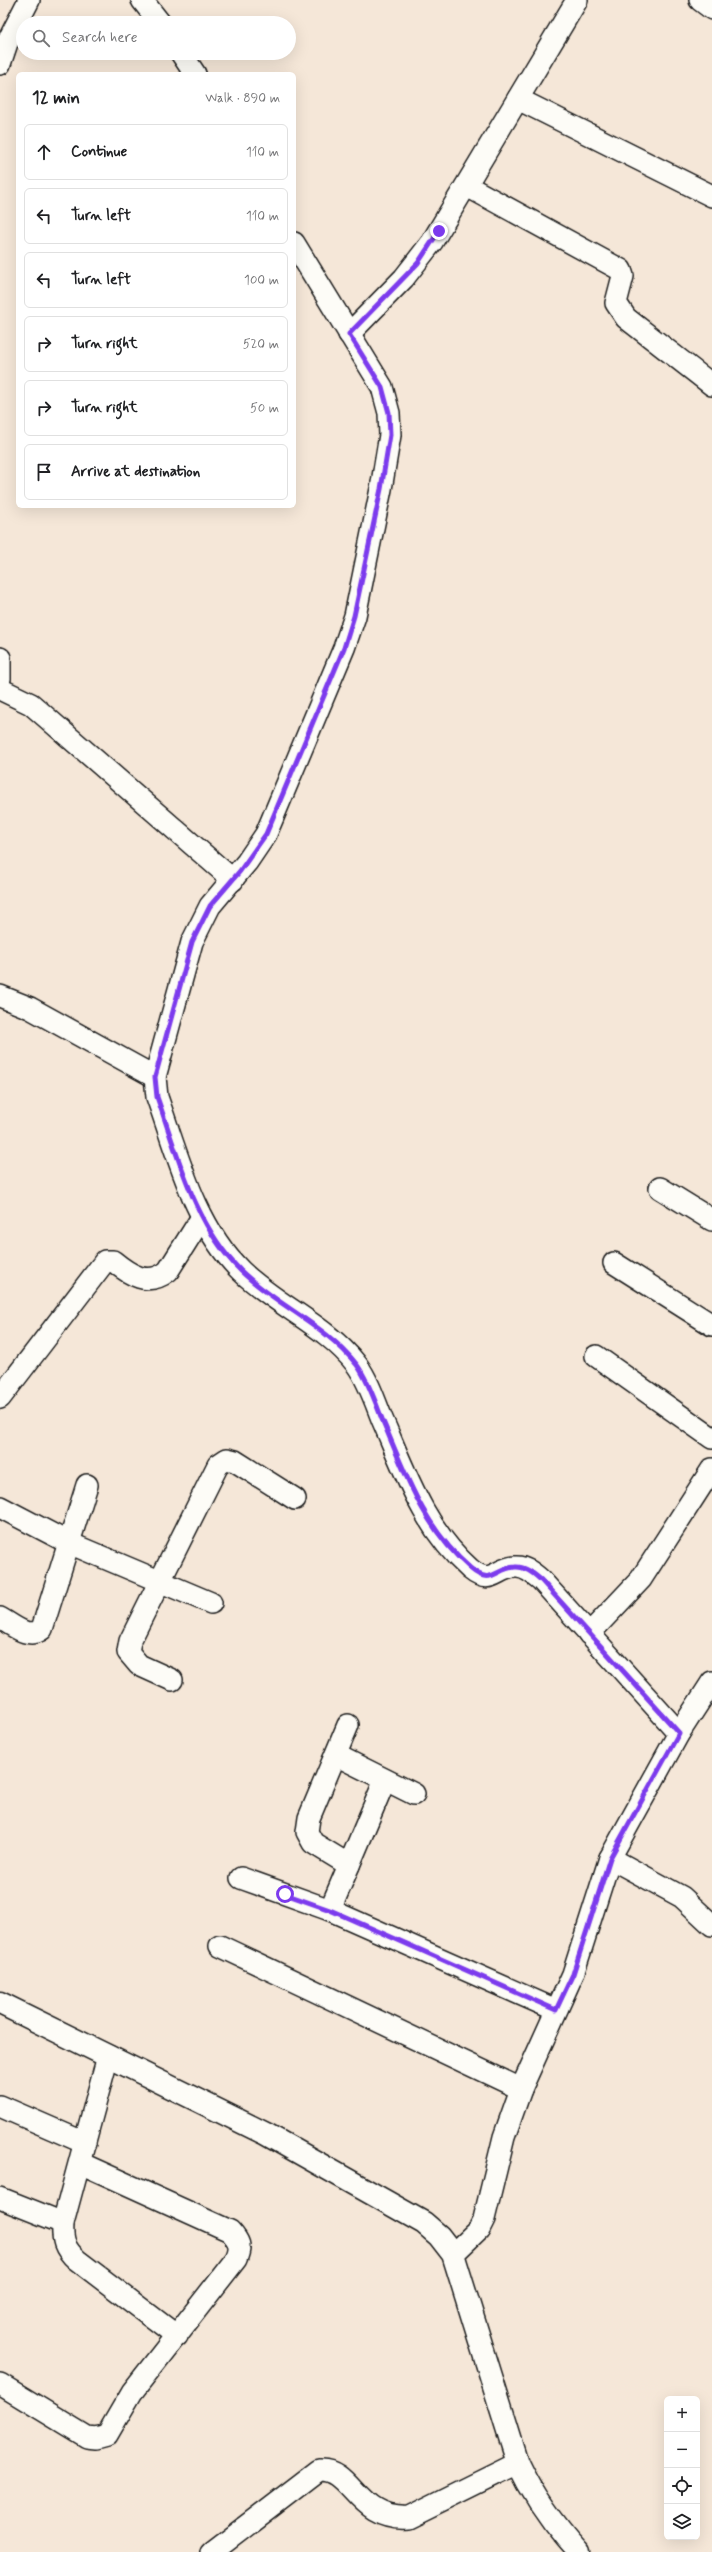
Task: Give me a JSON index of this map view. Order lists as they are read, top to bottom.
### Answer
{
  "page": {
    "search": "Search here",
    "heading": ["12 min", "Walk · 890 m"],
    "list": [
      ["Continue", "110 m"],
      ["Turn left", "110 m"],
      ["Turn left", "100 m"],
      ["Turn right", "520 m"],
      ["Turn right", "50 m"],
      "Arrive at destination"
    ],
    "map_buttons": ["+", "−"]
  }
}
